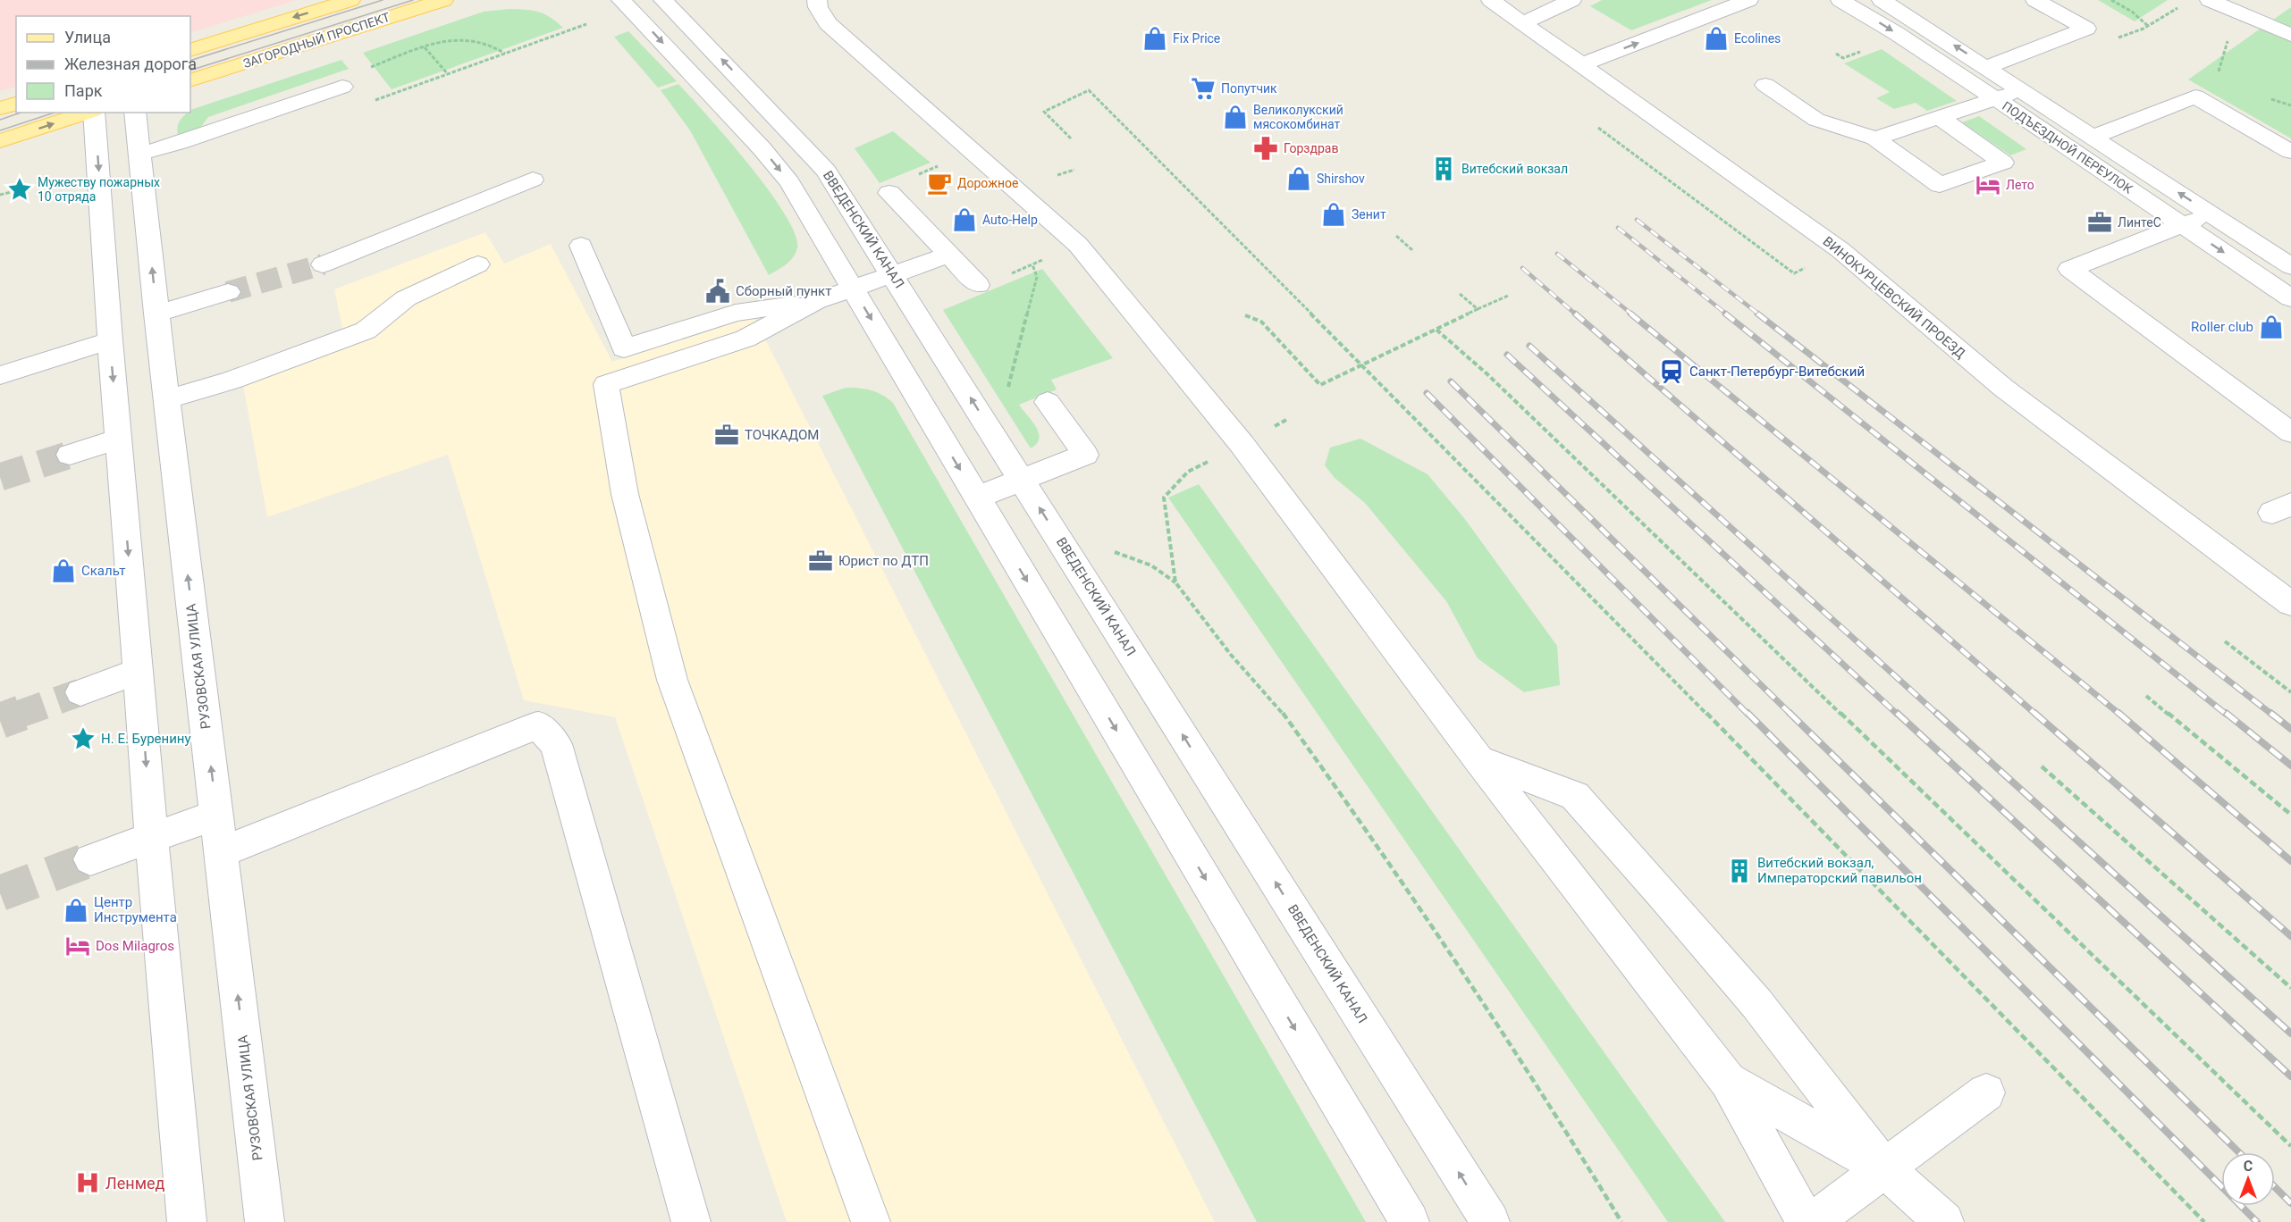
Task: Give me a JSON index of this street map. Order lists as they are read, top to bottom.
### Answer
{
  "streets": {
    "main road": ["ЗАГОРОДНЫЙ ПРОСПЕКТ"],
    "street": [
      "ПОДЪЕЗДНОЙ ПЕРЕУЛОК",
      "ВВЕДЕНСКИЙ КАНАЛ",
      "ВИНОКУРЦЕВСКИЙ ПРОЕЗД",
      "РУЗОВСКАЯ УЛИЦА"
    ]
  },
  "places": {
    "shop": [
      "Fix Price",
      "Ecolines",
      "Великолукский мясокомбинат",
      "Shirshov",
      "Зенит",
      "Auto-Help",
      "Roller club",
      "Скальт",
      "Центр Инструмента"
    ],
    "supermarket": ["Попутчик"],
    "pharmacy": ["Горздрав"],
    "building": ["Витебский вокзал", "Витебский вокзал, Императорский павильон"],
    "cafe": ["Дорожное"],
    "hotel": ["Лето", "Dos Milagros"],
    "place": ["Мужеству пожарных 10 отряда", "Н. Е. Буренину"],
    "office": ["ЛинтеС", "ТОЧКАДОМ", "Юрист по ДТП"],
    "public building": ["Сборный пункт"],
    "station": ["Санкт-Петербург-Витебский"],
    "hospital": ["Ленмед"]
  },
  "legend": ["Улица", "Железная дорога", "Парк"],
  "north": "top"
}
